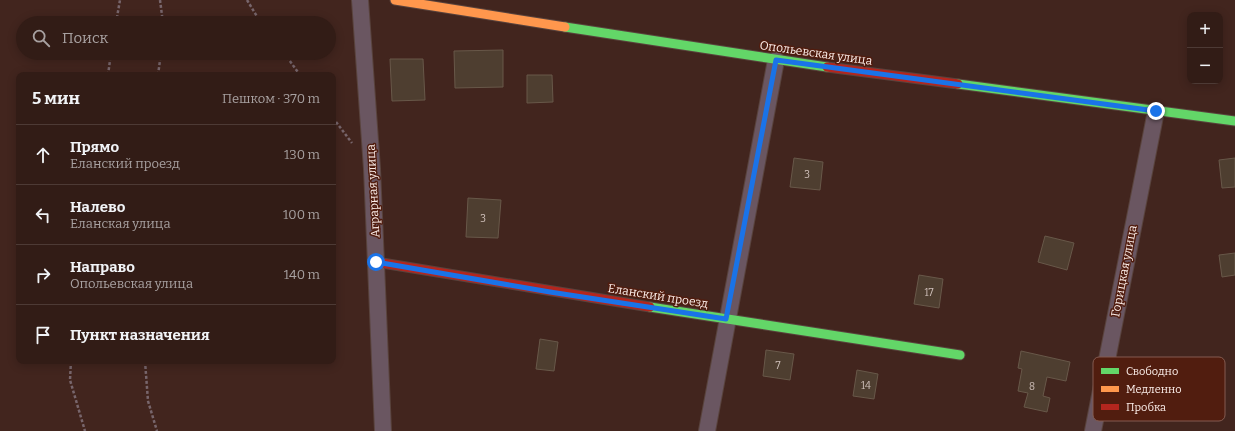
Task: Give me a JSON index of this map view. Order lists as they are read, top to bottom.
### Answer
{
  "streets": {
    "street": [
      "Опольевская улица",
      "Аграрная улица",
      "Горицкая улица",
      "Еланский проезд"
    ]
  },
  "crossings": [
    ["Опольевская улица", "Горицкая улица"],
    ["Аграрная улица", "Еланский проезд"]
  ],
  "house_numbers": [
    "3",
    "3",
    "17",
    "7",
    "14",
    "8"
  ],
  "legend": ["Свободно", "Медленно", "Пробка"],
  "page": {
    "map_buttons": ["+", "−"],
    "search": "Поиск",
    "heading": ["5 мин", "Пешком · 370 m"],
    "list": [
      ["Прямо", "Еланский проезд", "130 m"],
      ["Налево", "Еланская улица", "100 m"],
      ["Направо", "Опольевская улица", "140 m"],
      "Пункт назначения"
    ]
  }
}
